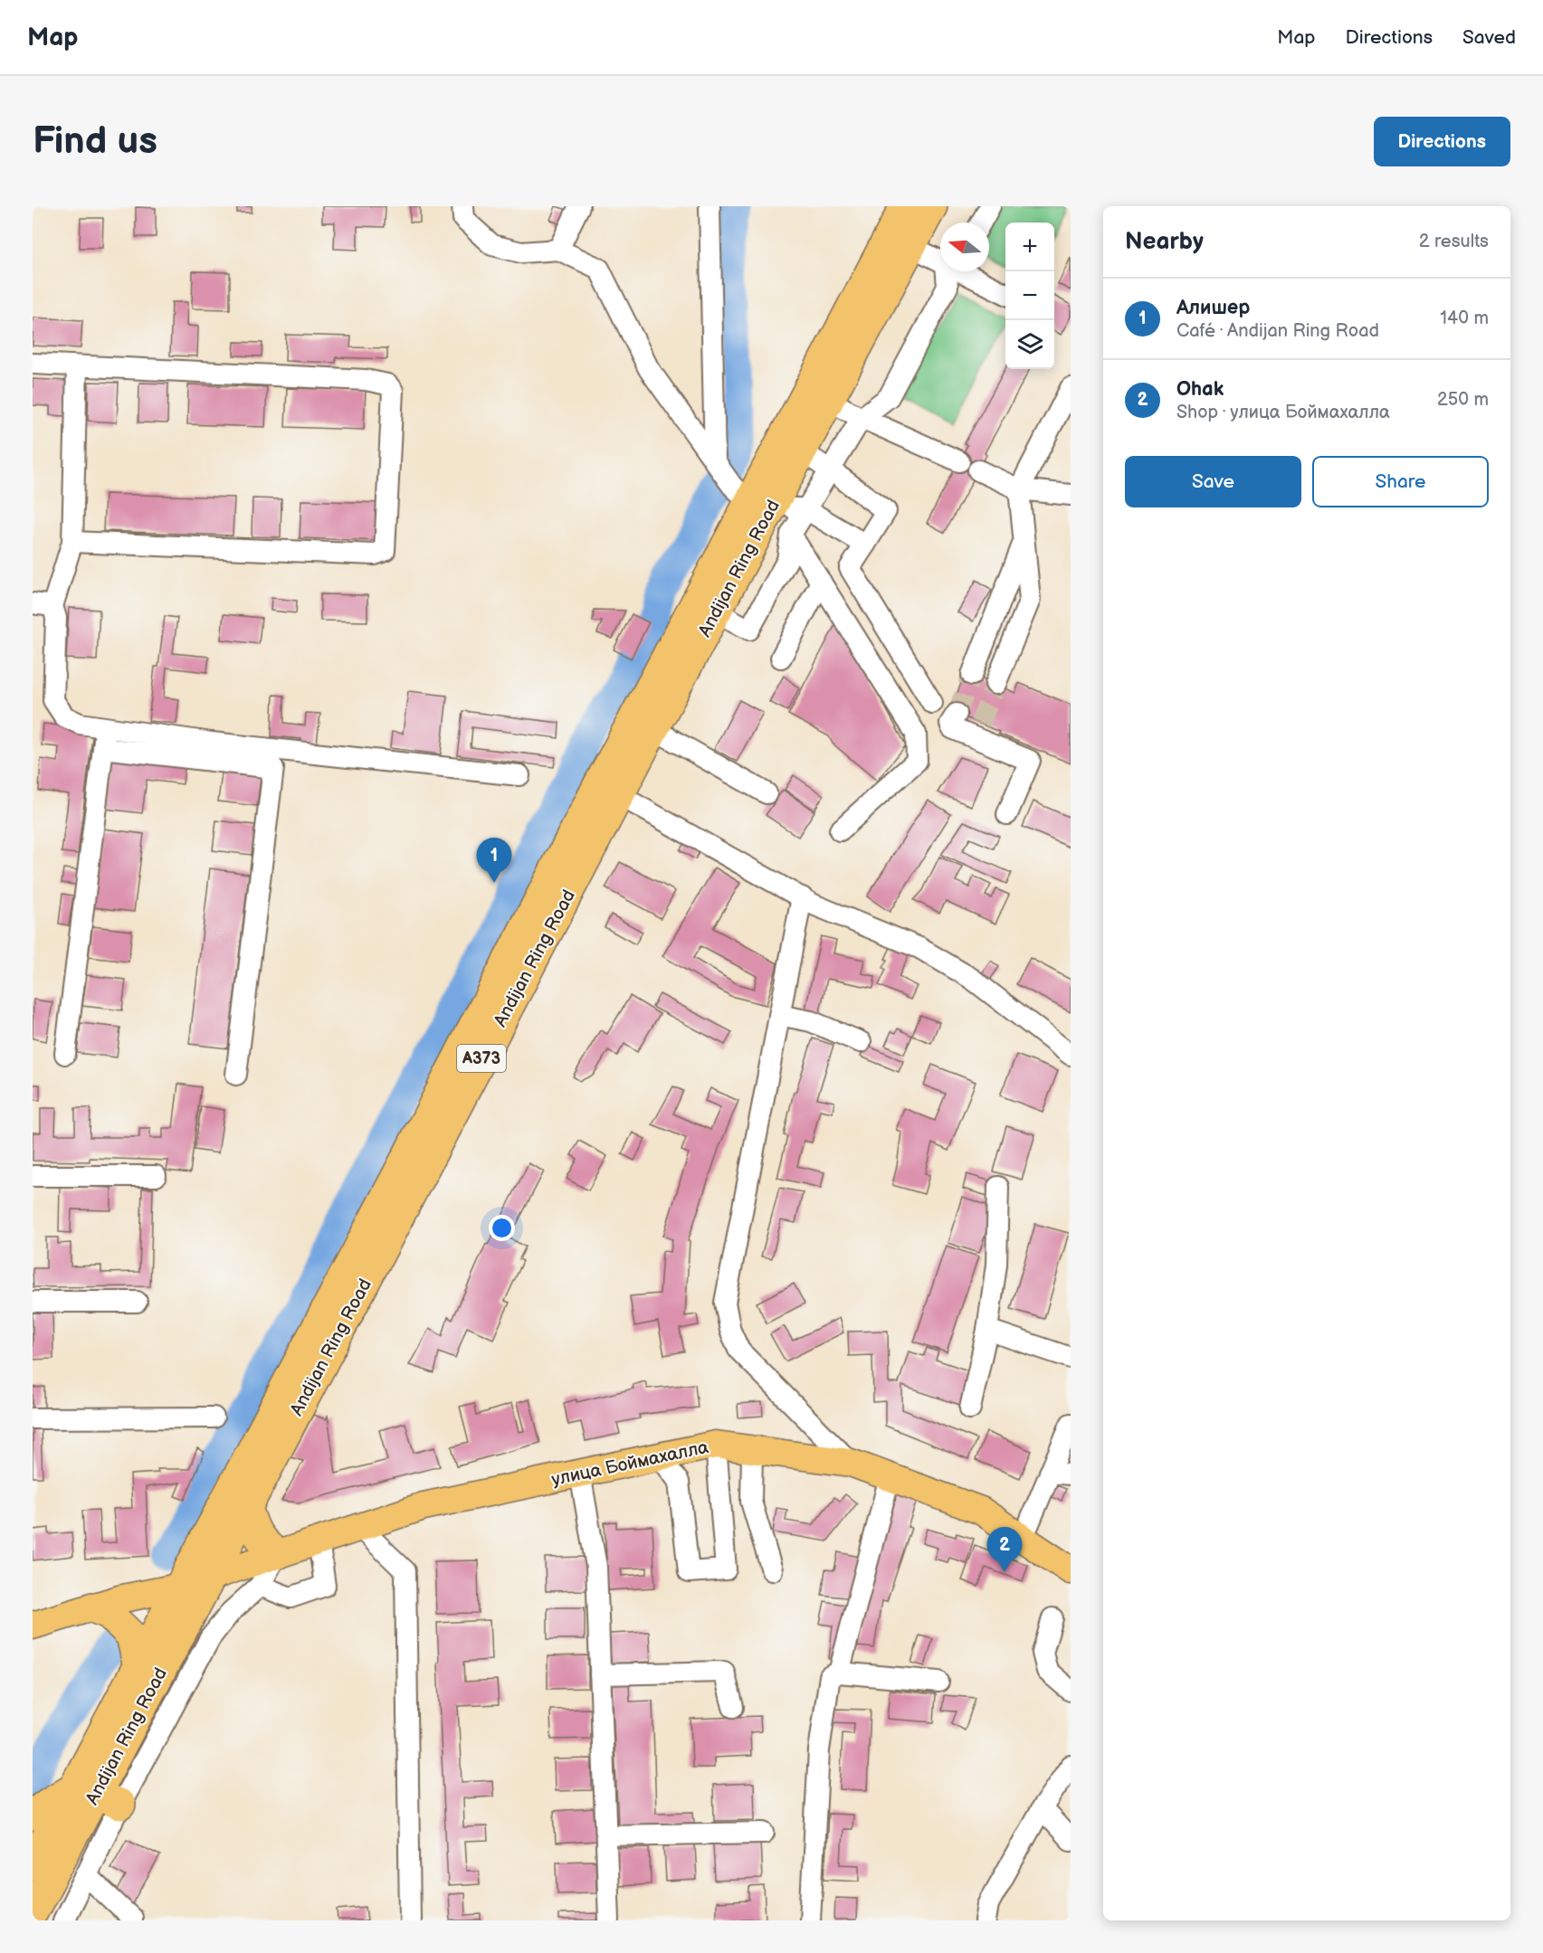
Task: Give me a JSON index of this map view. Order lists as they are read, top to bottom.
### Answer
{
  "streets": {
    "highway": ["Andijan Ring Road", "A373"],
    "main road": ["улица Боймахалла"]
  },
  "crossings": [
    ["Andijan Ring Road", "улица Боймахалла"]
  ],
  "north": "left",
  "page": {
    "header": "Map",
    "nav": ["Map", "Directions", "Saved"],
    "buttons": [
      "Directions",
      ["Save", "Share"]
    ],
    "title": "Find us",
    "heading": ["Nearby", "2 results"],
    "map_buttons": ["+", "−"],
    "list": [
      {
        "mark": "1",
        "name": "Алишер",
        "note": "Café · Andijan Ring Road",
        "value": "140 m"
      },
      {
        "mark": "2",
        "name": "Ohak",
        "note": "Shop · улица Боймахалла",
        "value": "250 m"
      }
    ],
    "pins": ["1", "2"]
  }
}
